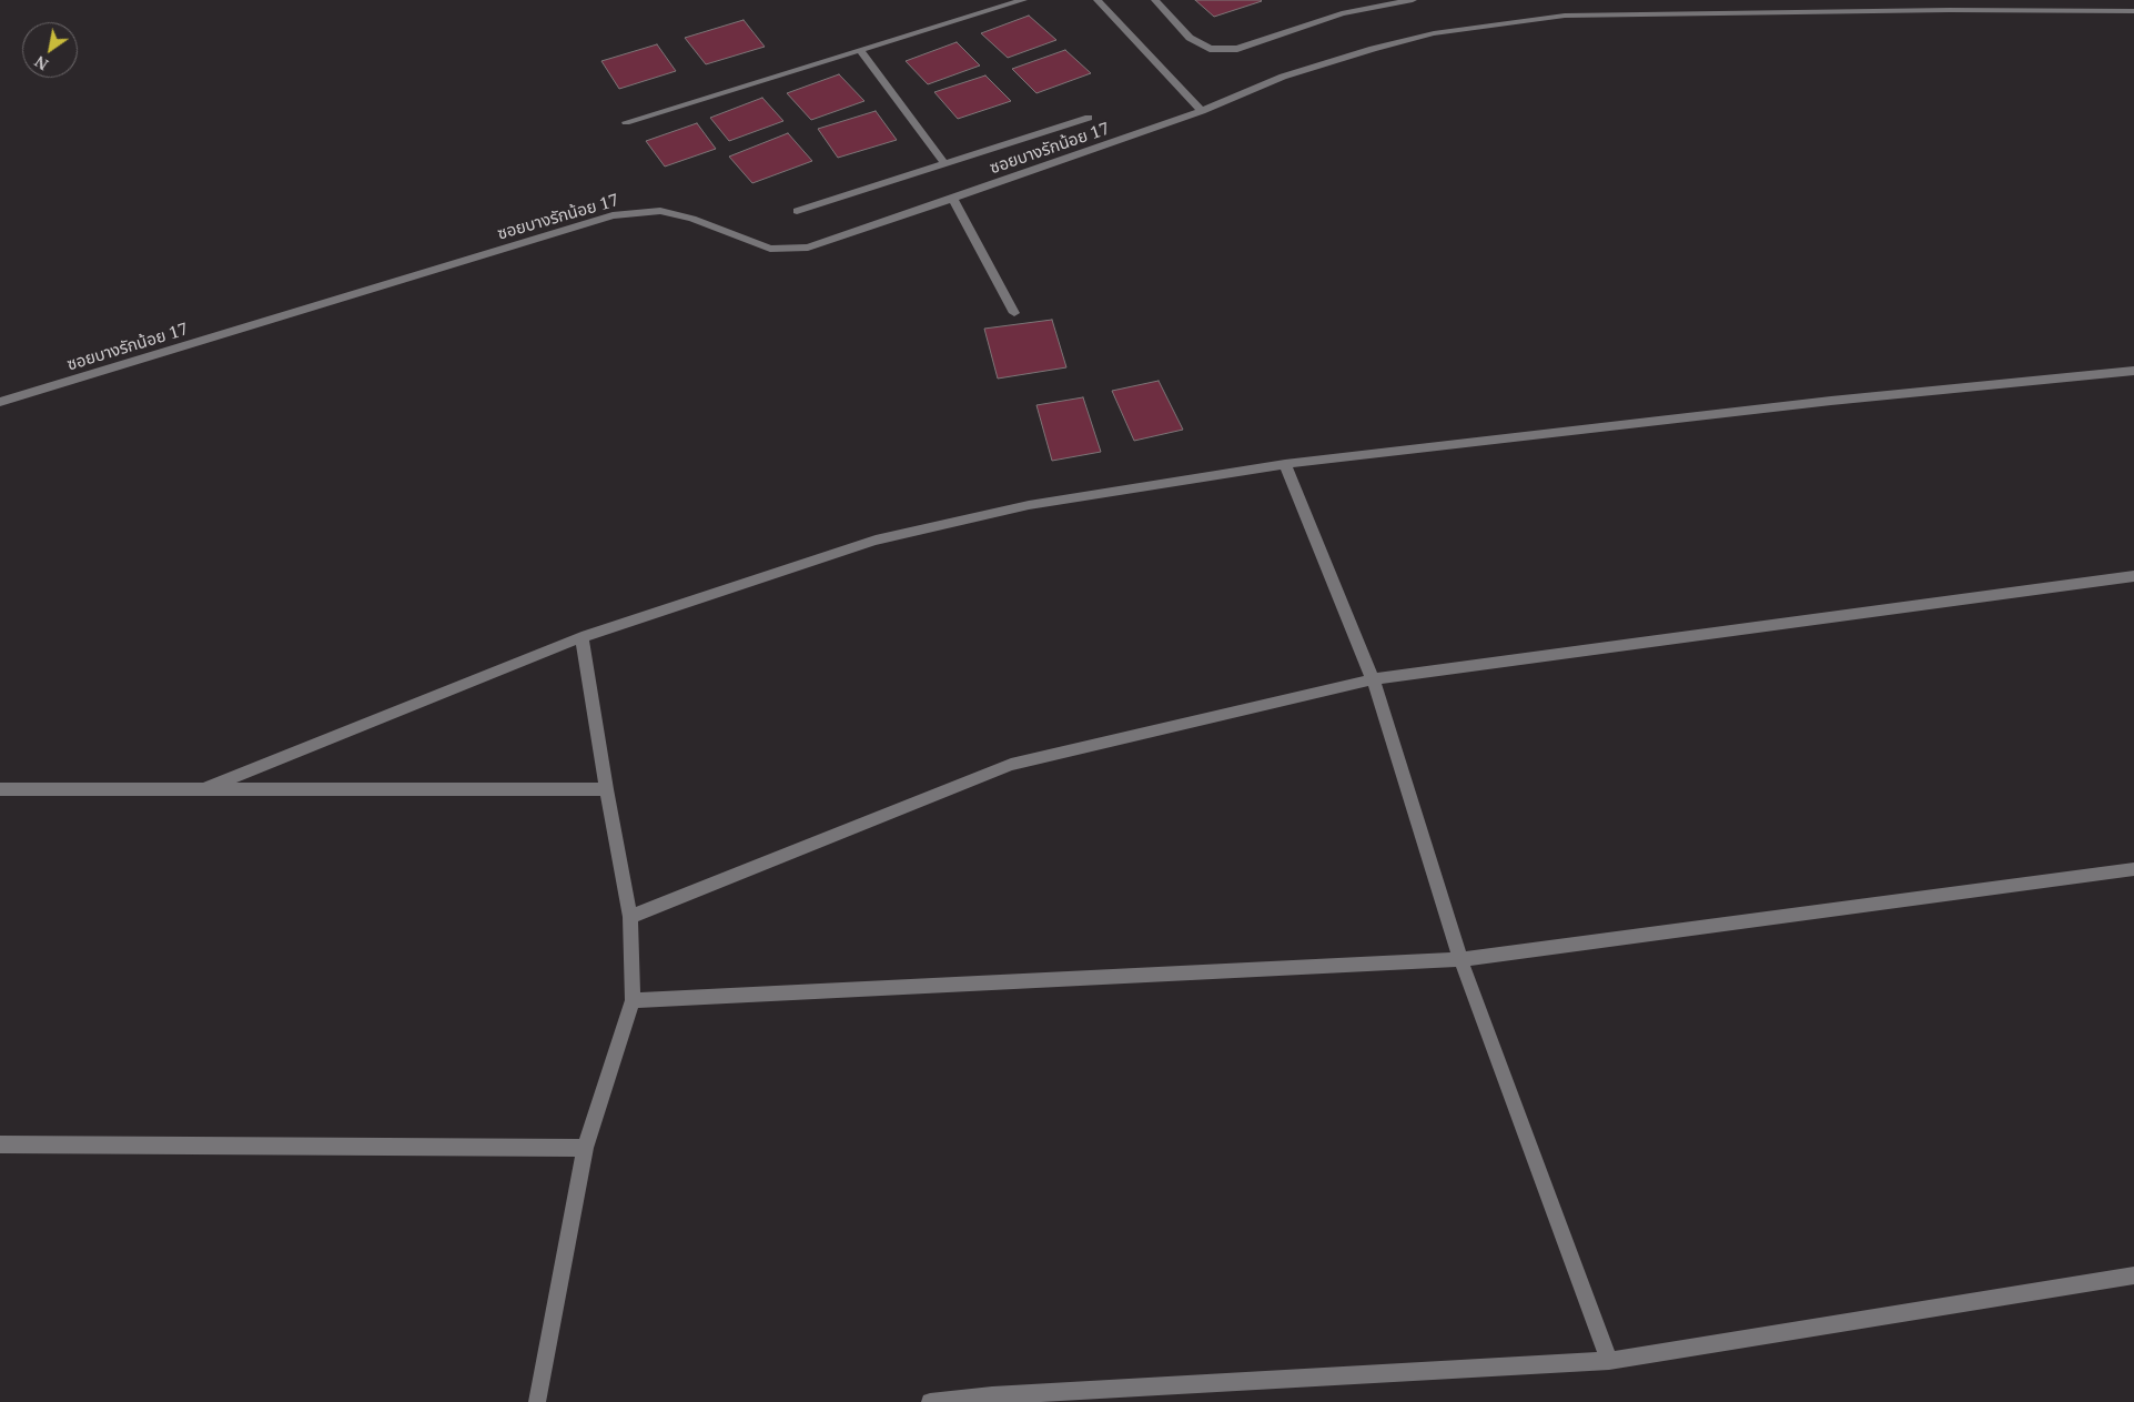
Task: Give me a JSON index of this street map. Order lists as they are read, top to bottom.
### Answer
{
  "streets": {
    "street": ["ซอยบางรักน้อย 17"]
  },
  "north": "bottom left"
}
